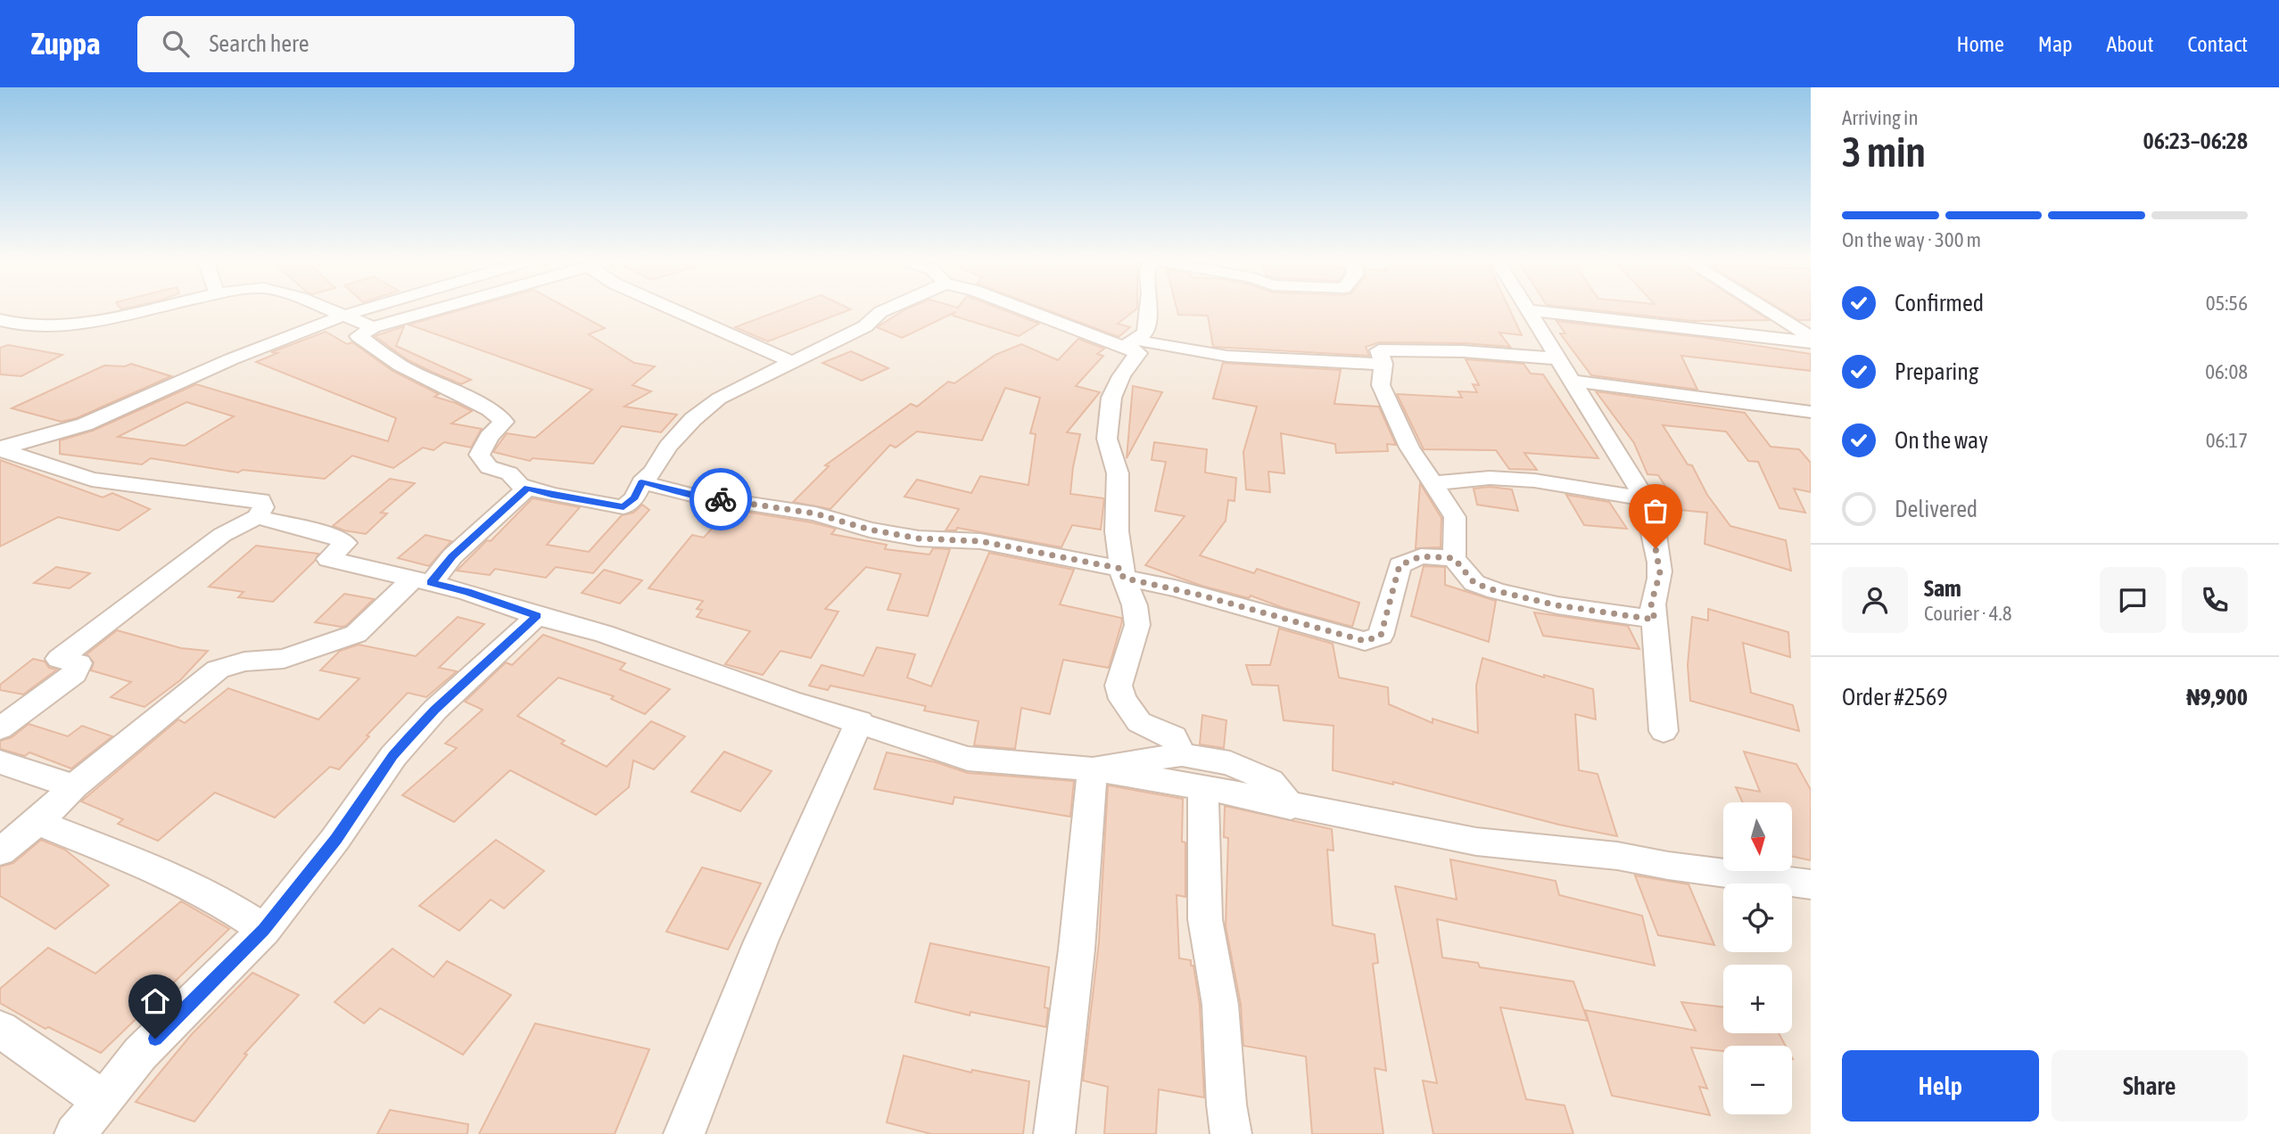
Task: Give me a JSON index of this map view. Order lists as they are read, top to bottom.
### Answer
{
  "north": "bottom",
  "page": {
    "header": "Zuppa",
    "search": "Search here",
    "nav": [
      "Home",
      "Map",
      "About",
      "Contact"
    ],
    "heading": ["3 min", "Arriving in", "06:23–06:28"],
    "panel": [
      "Sam",
      "Courier · 4.8",
      "Order #2569",
      "₦9,900"
    ],
    "bar": "On the way · 300 m",
    "list": [
      ["Confirmed", "05:56"],
      ["Preparing", "06:08"],
      ["On the way", "06:17"],
      "Delivered"
    ],
    "map_buttons": ["+", "−"],
    "buttons": ["Help", "Share"]
  }
}
